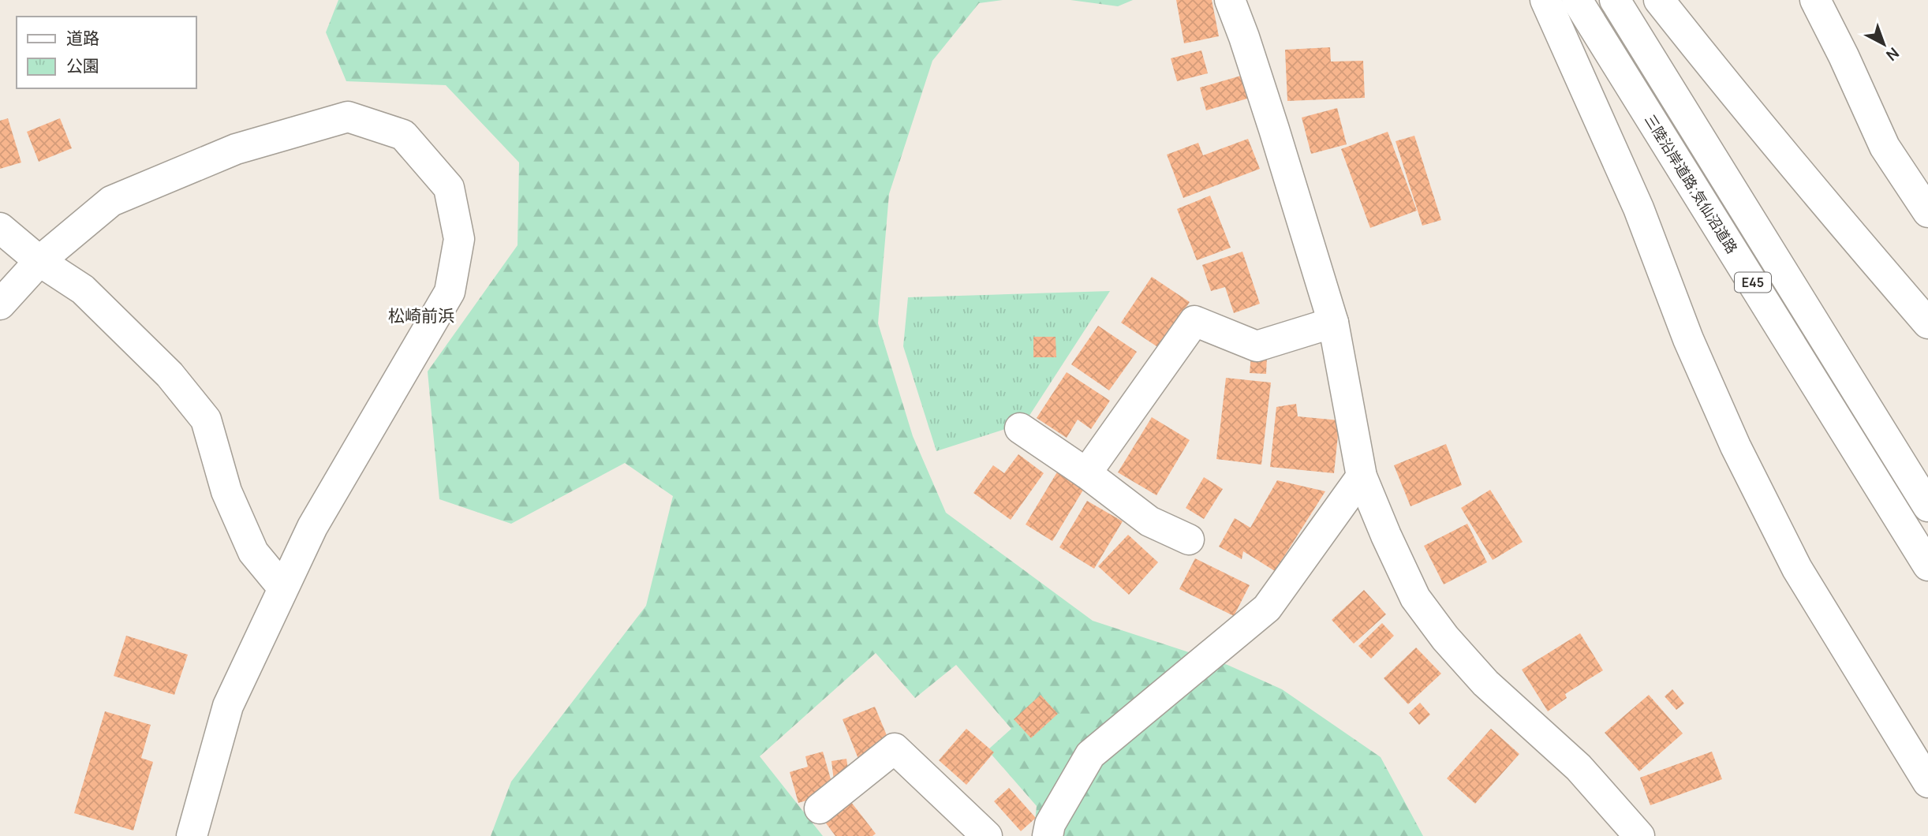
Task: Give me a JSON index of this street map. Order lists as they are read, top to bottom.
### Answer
{
  "streets": {
    "main road": ["三陸沿岸道路;気仙沼道路", "E45"]
  },
  "districts": ["松崎前浜"],
  "legend": ["道路", "公園"],
  "north": "bottom right"
}
